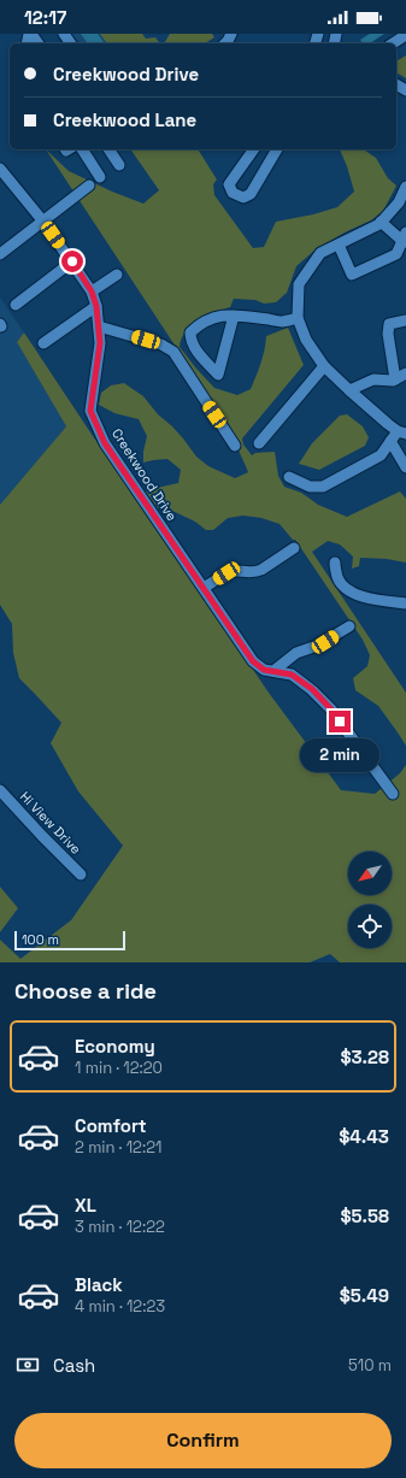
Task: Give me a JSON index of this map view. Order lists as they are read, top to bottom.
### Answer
{
  "streets": {
    "street": ["Creekwood Drive", "Hi View Drive"]
  },
  "scale_bar": "100 m",
  "north": "bottom left",
  "page": {
    "status": "12:17",
    "banner": ["Creekwood Drive", "Creekwood Lane"],
    "bubble": "2 min",
    "scale": "100 m",
    "heading": "Choose a ride",
    "list": [
      {
        "name": "Economy",
        "note": "1 min · 12:20",
        "value": "$3.28"
      },
      {
        "name": "Comfort",
        "note": "2 min · 12:21",
        "value": "$4.43"
      },
      {
        "name": "XL",
        "note": "3 min · 12:22",
        "value": "$5.58"
      },
      {
        "name": "Black",
        "note": "4 min · 12:23",
        "value": "$5.49"
      }
    ],
    "pay": ["Cash", "510 m"],
    "buttons": "Confirm"
  }
}
